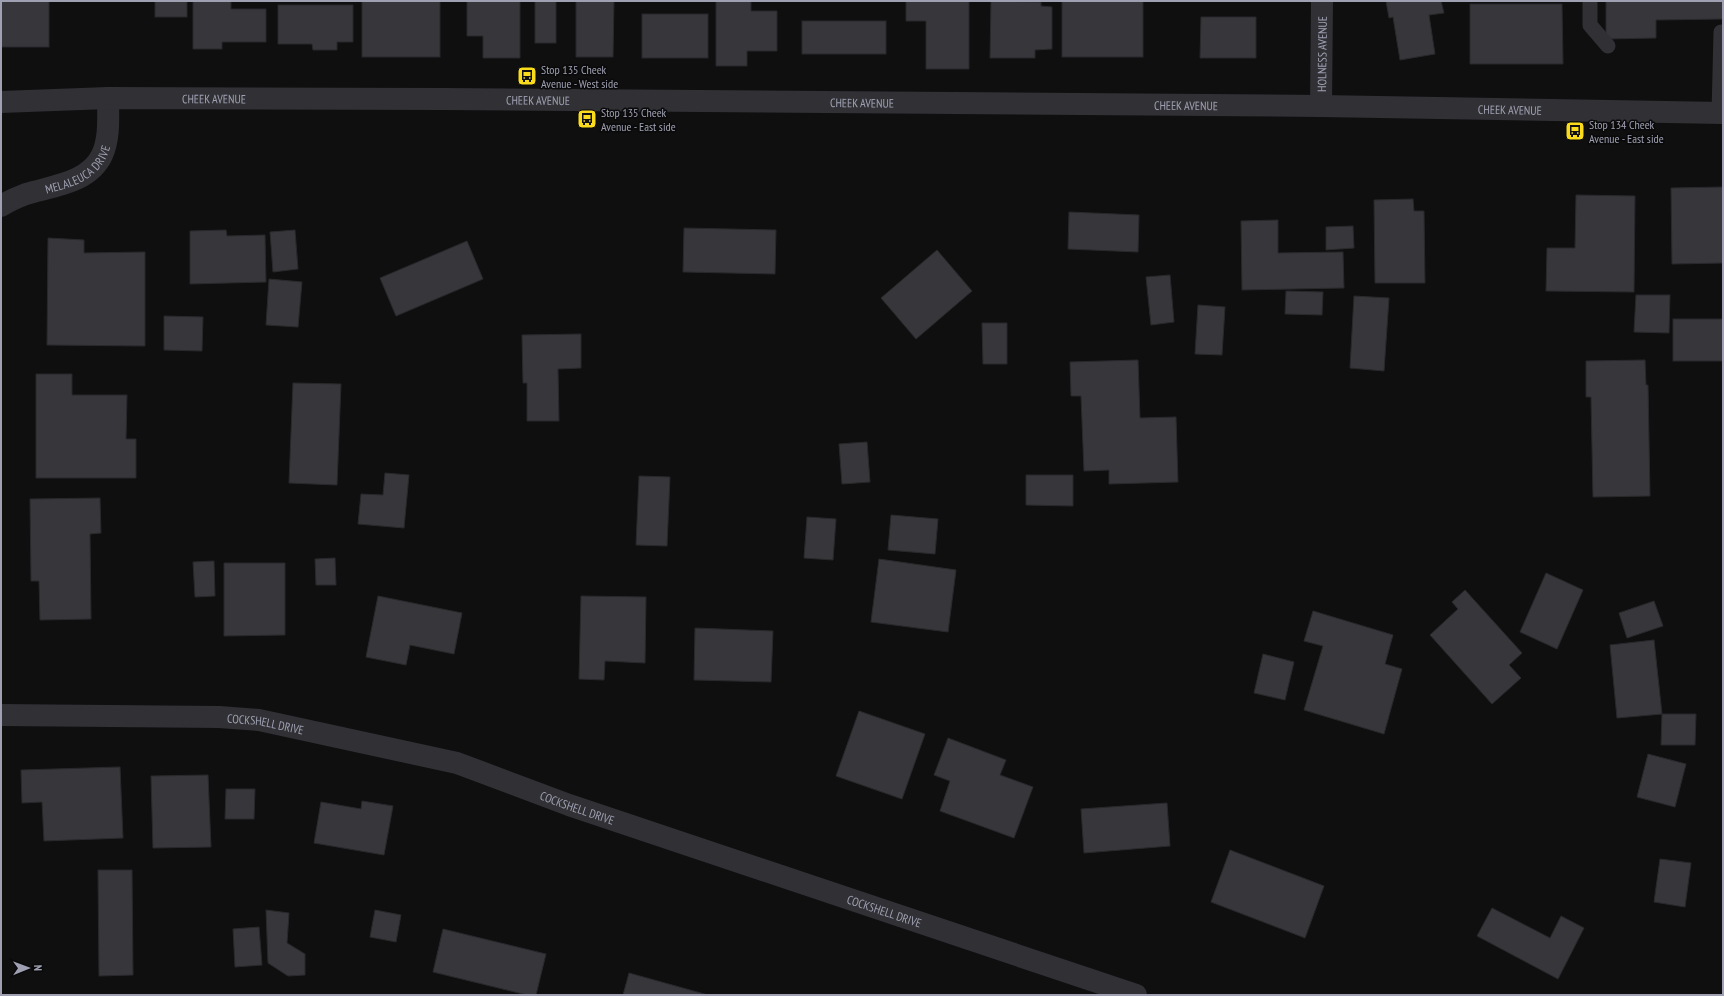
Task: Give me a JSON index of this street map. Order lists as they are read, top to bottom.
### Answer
{
  "streets": {
    "street": [
      "HOLNESS AVENUE",
      "CHEEK AVENUE",
      "MELALEUCA DRIVE",
      "COCKSHELL DRIVE"
    ]
  },
  "crossings": [
    ["HOLNESS AVENUE", "CHEEK AVENUE"],
    ["CHEEK AVENUE", "MELALEUCA DRIVE"]
  ],
  "places": {
    "bus stop": ["Stop 135 Cheek Avenue - West side", "Stop 135 Cheek Avenue - East side", "Stop 134 Cheek Avenue - East side"]
  },
  "north": "right"
}
